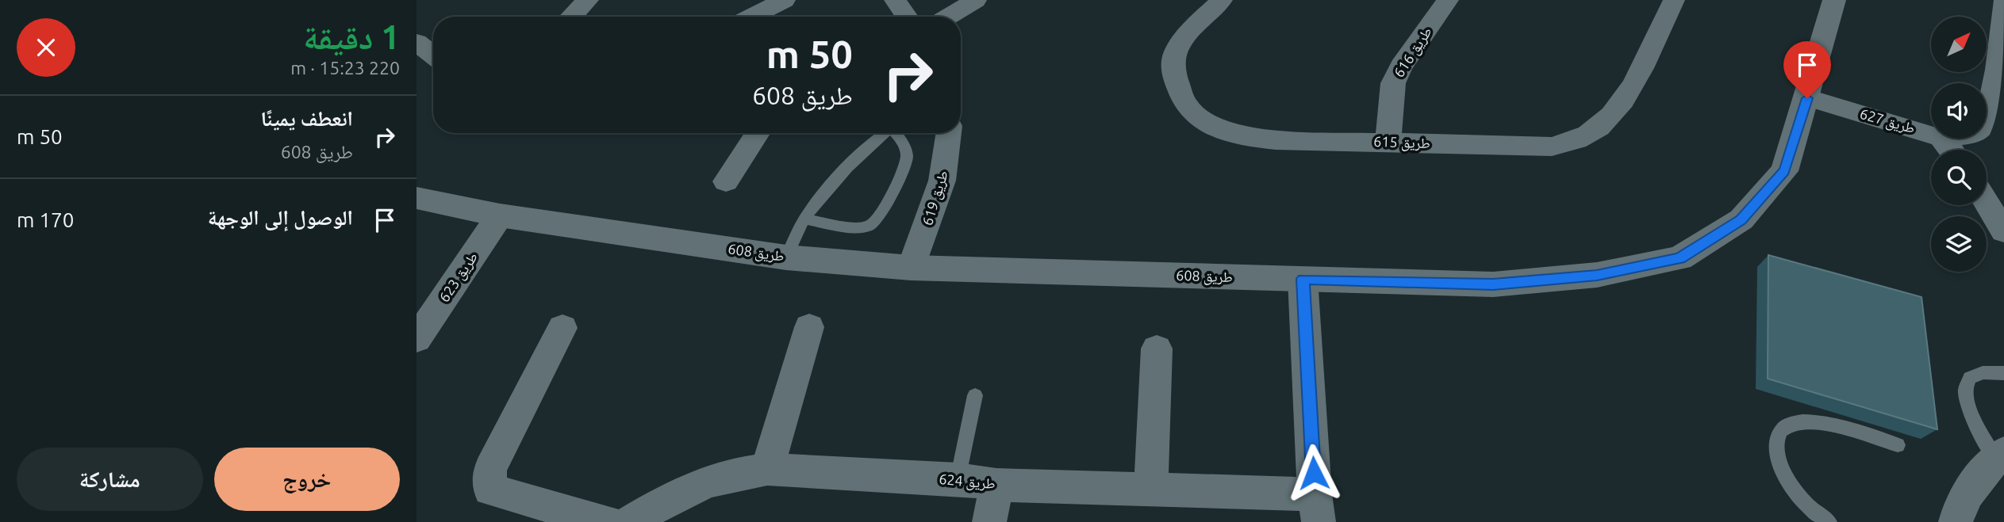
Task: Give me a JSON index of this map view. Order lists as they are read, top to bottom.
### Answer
{
  "streets": {
    "street": [
      "طريق 616",
      "طريق 627",
      "طريق 615",
      "طريق 619",
      "طريق 608",
      "طريق 623",
      "طريق 624"
    ]
  },
  "crossings": [
    ["طريق 616", "طريق 615"],
    ["طريق 627", "طريق 608"],
    ["طريق 619", "طريق 608"],
    ["طريق 608", "طريق 623"]
  ],
  "north": "top right",
  "page": {
    "heading": ["1 دقيقة", "220 m · 15:23"],
    "turn": ["50 m", "طريق 608"],
    "list": [
      {
        "name": "انعطف يمينًا",
        "note": "طريق 608",
        "value": "50 m"
      },
      {
        "name": "الوصول إلى الوجهة",
        "value": "170 m"
      }
    ],
    "buttons": ["خروج", "مشاركة"]
  }
}
